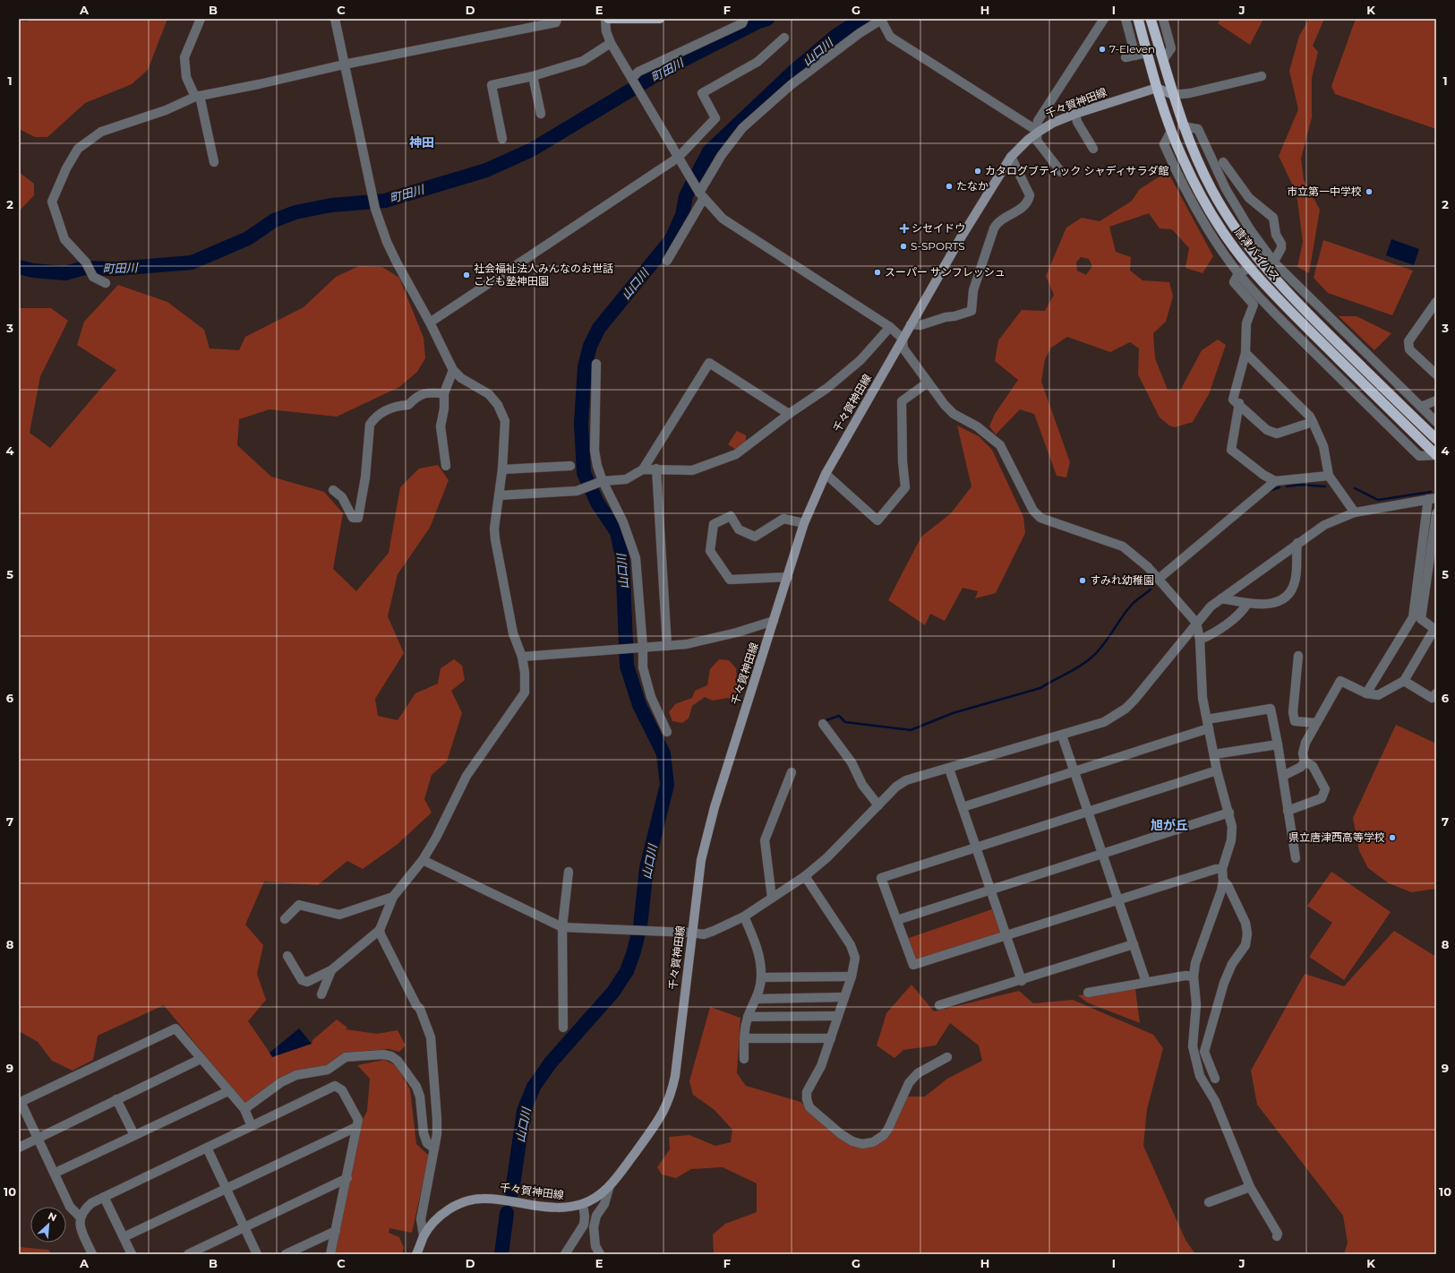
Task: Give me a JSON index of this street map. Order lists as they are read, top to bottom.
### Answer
{
  "streets": {
    "highway": ["唐津バイパス"],
    "main road": ["千々賀神田線"]
  },
  "crossings": [
    ["千々賀神田線", "唐津バイパス"]
  ],
  "districts": ["神田", "旭が丘"],
  "water": ["山口川", "町田川"],
  "places": {
    "other": [
      "7-Eleven",
      "カタログブティック シャディサラダ館",
      "たなか",
      "市立第一中学校",
      "S-SPORTS",
      "スーパー サンフレッシュ",
      "社会福祉法人みんなのお世話 こども塾神田園",
      "すみれ幼稚園",
      "県立唐津西高等学校"
    ],
    "health": ["シセイドウ"]
  },
  "north": "top right",
  "grid": {
    "columns": [
      "A",
      "B",
      "C",
      "D",
      "E",
      "F",
      "G",
      "H",
      "I",
      "J",
      "K"
    ],
    "rows": [
      "1",
      "2",
      "3",
      "4",
      "5",
      "6",
      "7",
      "8",
      "9",
      "10"
    ]
  }
}
